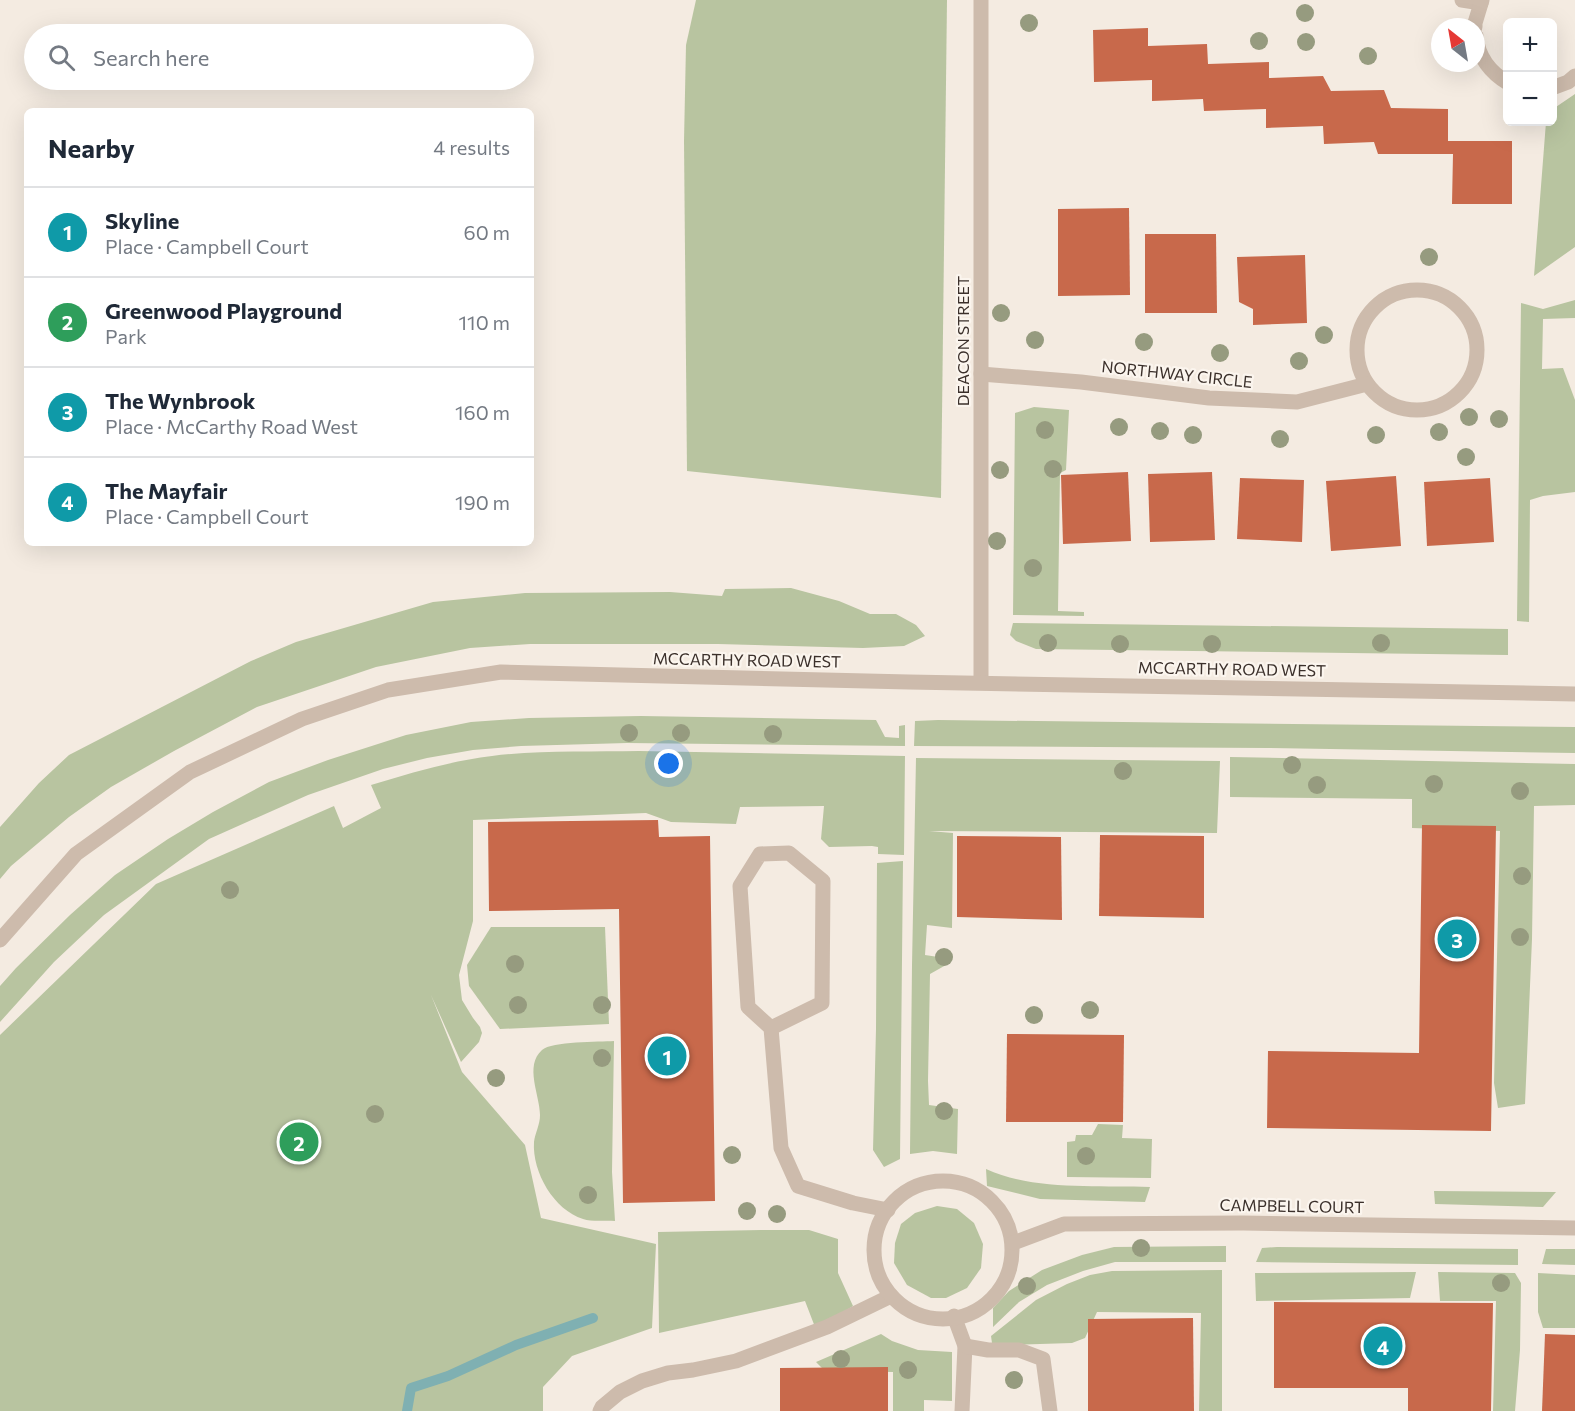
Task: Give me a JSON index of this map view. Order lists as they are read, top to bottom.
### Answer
{
  "streets": {
    "street": [
      "DEACON STREET",
      "NORTHWAY CIRCLE",
      "MCCARTHY ROAD WEST",
      "CAMPBELL COURT"
    ]
  },
  "crossings": [
    ["DEACON STREET", "NORTHWAY CIRCLE"],
    ["DEACON STREET", "MCCARTHY ROAD WEST"]
  ],
  "north": "top left",
  "page": {
    "map_buttons": ["+", "−"],
    "search": "Search here",
    "heading": ["Nearby", "4 results"],
    "list": [
      {
        "mark": "1",
        "name": "Skyline",
        "note": "Place · Campbell Court",
        "value": "60 m"
      },
      {
        "mark": "2",
        "name": "Greenwood Playground",
        "note": "Park",
        "value": "110 m"
      },
      {
        "mark": "3",
        "name": "The Wynbrook",
        "note": "Place · McCarthy Road West",
        "value": "160 m"
      },
      {
        "mark": "4",
        "name": "The Mayfair",
        "note": "Place · Campbell Court",
        "value": "190 m"
      }
    ],
    "pins": [
      "3",
      "1",
      "2",
      "4"
    ]
  }
}
